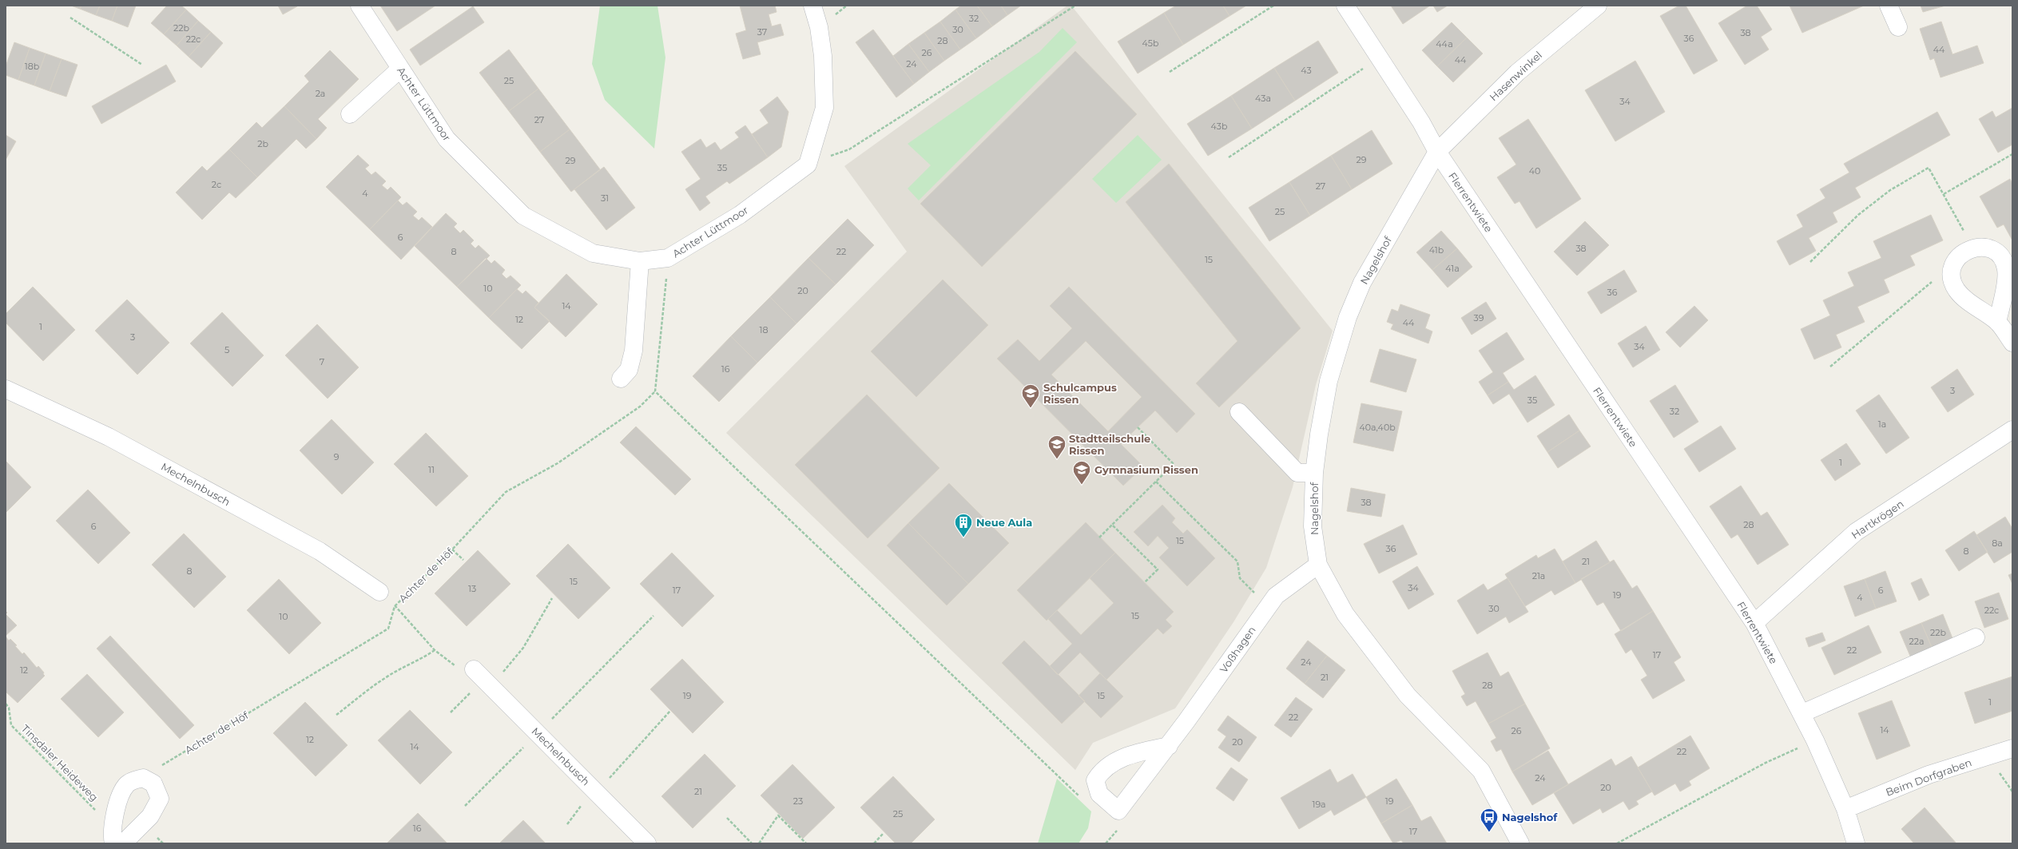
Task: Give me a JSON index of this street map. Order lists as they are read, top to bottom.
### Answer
{
  "streets": {
    "street": [
      "Hasenwinkel",
      "Achter Lüttmoor",
      "Flerrentwiete",
      "Nagelshof",
      "Mechelnbusch",
      "Hartkrögen",
      "Voßhagen",
      "Beim Dorfgraben"
    ],
    "path": ["Achter de Höf", "Tinsdaler Heideweg"]
  },
  "crossings": [
    ["Hasenwinkel", "Flerrentwiete"],
    ["Hasenwinkel", "Nagelshof"],
    ["Flerrentwiete", "Nagelshof"],
    ["Flerrentwiete", "Hartkrögen"],
    ["Flerrentwiete", "Beim Dorfgraben"],
    ["Nagelshof", "Voßhagen"]
  ],
  "places": {
    "school or university": ["Schulcampus Rissen", "Stadtteilschule Rissen", "Gymnasium Rissen"],
    "building": ["Neue Aula"],
    "bus stop": ["Nagelshof"]
  },
  "house_numbers": [
    "32",
    "22b",
    "30",
    "37",
    "38",
    "36",
    "22c",
    "28",
    "45b",
    "44a",
    "44",
    "26",
    "44",
    "24",
    "18b",
    "43",
    "25",
    "2a",
    "43a",
    "34",
    "27",
    "43b",
    "2b",
    "29",
    "29",
    "35",
    "40",
    "2c",
    "27",
    "4",
    "31",
    "25",
    "6",
    "38",
    "41b",
    "8",
    "22",
    "15",
    "41a",
    "10",
    "20",
    "36",
    "14",
    "39",
    "12",
    "44",
    "1",
    "18",
    "3",
    "34",
    "5",
    "7",
    "16",
    "3",
    "35",
    "32",
    "1a",
    "40a,40b",
    "9",
    "1",
    "11",
    "38",
    "28",
    "6",
    "15",
    "8a",
    "36",
    "8",
    "21",
    "8",
    "21a",
    "15",
    "34",
    "13",
    "17",
    "6",
    "19",
    "4",
    "30",
    "22c",
    "15",
    "10",
    "22b",
    "22a",
    "22",
    "17",
    "24",
    "12",
    "21",
    "28",
    "19",
    "15",
    "1",
    "22",
    "14",
    "26",
    "12",
    "20",
    "14",
    "22",
    "24",
    "20",
    "21",
    "23",
    "19",
    "19a",
    "25",
    "16",
    "17"
  ]
}
